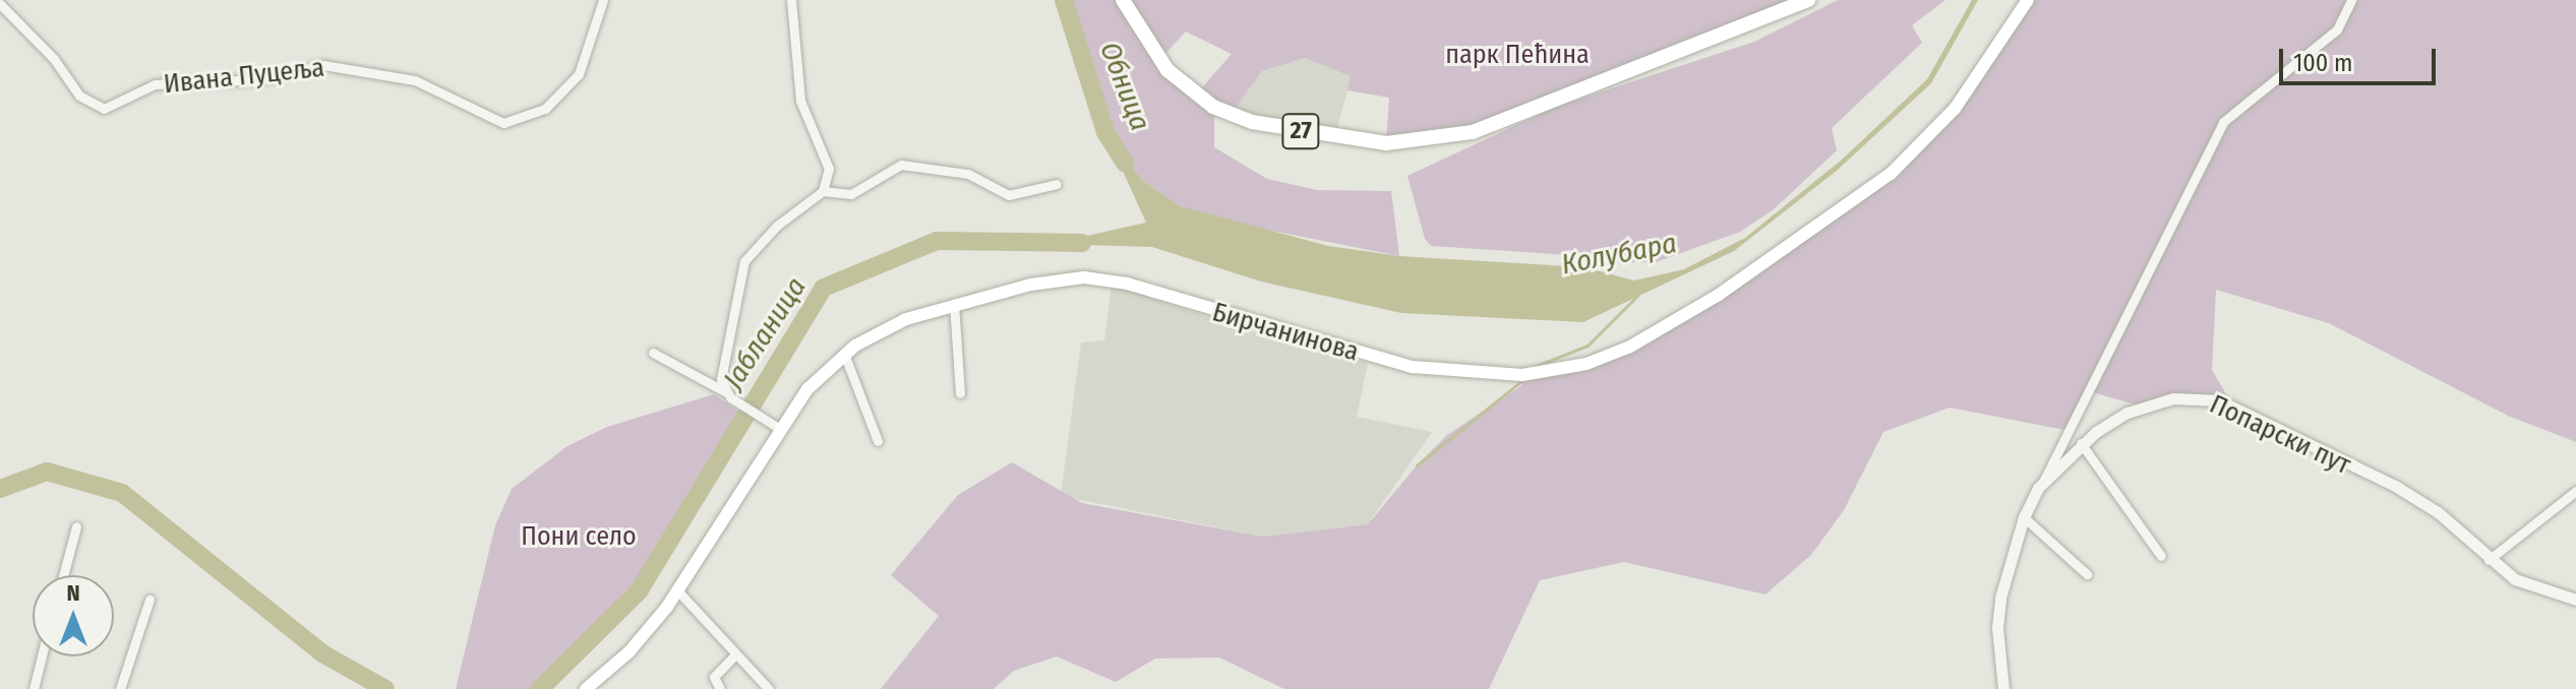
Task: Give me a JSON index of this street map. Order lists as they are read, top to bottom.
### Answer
{
  "streets": {
    "main road": ["27", "Бирчанинова"],
    "street": ["Ивана Пуцеља", "Попарски пут"]
  },
  "water": ["Обница", "Колубара", "Јабланица"],
  "parks": ["парк Пећина", "Пони село"],
  "scale_bar": "100 m",
  "north": "top"
}
